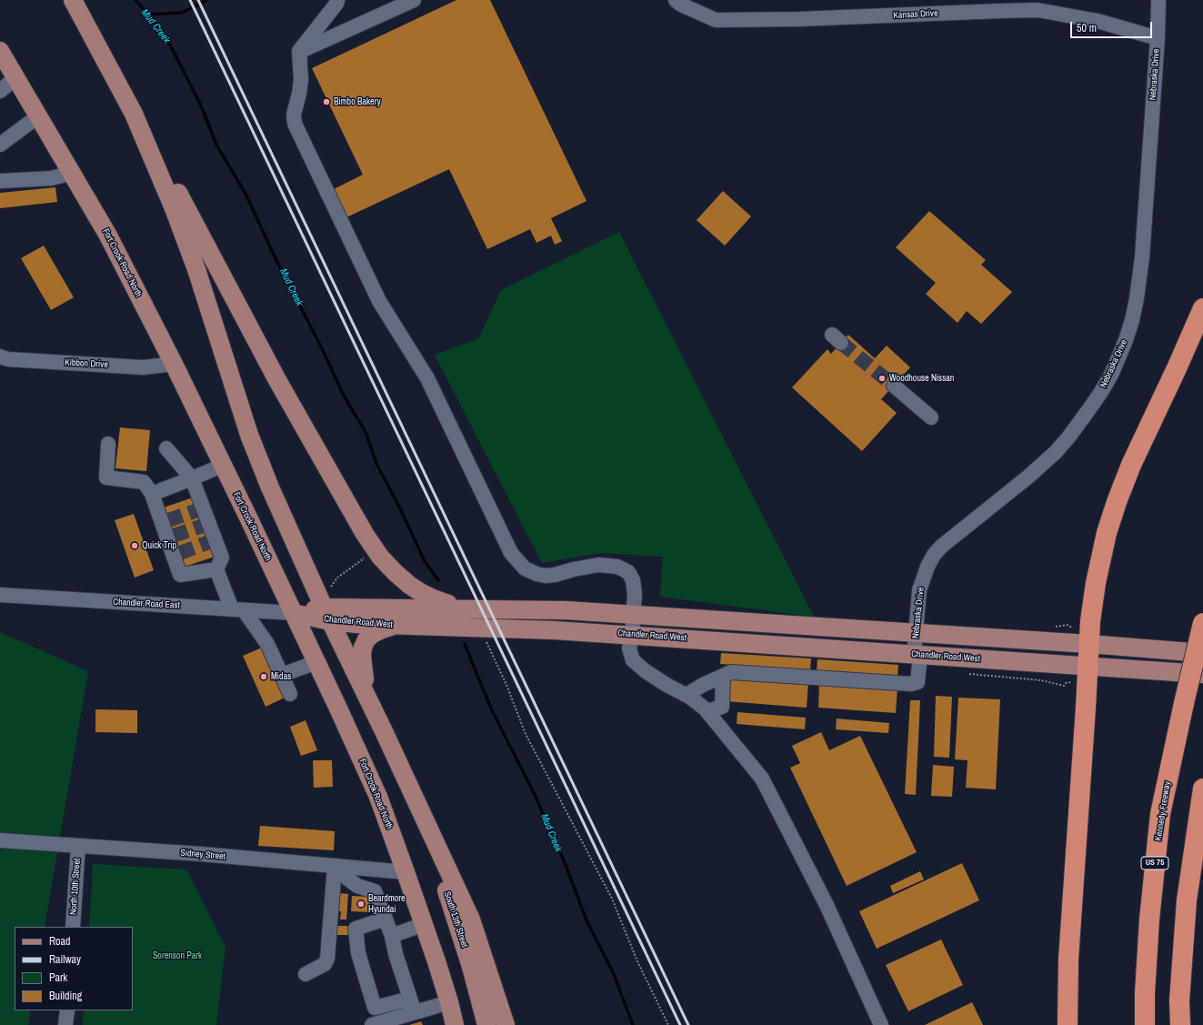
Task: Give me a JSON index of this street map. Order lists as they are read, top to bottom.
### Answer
{
  "streets": {
    "highway": ["Kennedy Freeway", "US 75"],
    "main road": ["Fort Crook Road North", "Chandler Road West", "South 13th Street"],
    "street": [
      "Kansas Drive",
      "Nebraska Drive",
      "Kibbon Drive",
      "Chandler Road East",
      "Sidney Street",
      "North 10th Street"
    ]
  },
  "crossings": [
    ["Kansas Drive", "Nebraska Drive"],
    ["Nebraska Drive", "Chandler Road West"],
    ["Fort Crook Road North", "Kibbon Drive"],
    ["Fort Crook Road North", "Chandler Road East"],
    ["Fort Crook Road North", "Chandler Road West"],
    ["Fort Crook Road North", "Sidney Street"],
    ["Chandler Road East", "Chandler Road West"],
    ["Sidney Street", "North 10th Street"]
  ],
  "water": ["Mud Creek"],
  "parks": ["Sorenson Park"],
  "places": [
    "Bimbo Bakery",
    "Woodhouse Nissan",
    "Quick Trip",
    "Midas",
    "Beardmore Hyundai"
  ],
  "legend": [
    "Road",
    "Railway",
    "Park",
    "Building"
  ],
  "scale_bar": "50 m"
}
